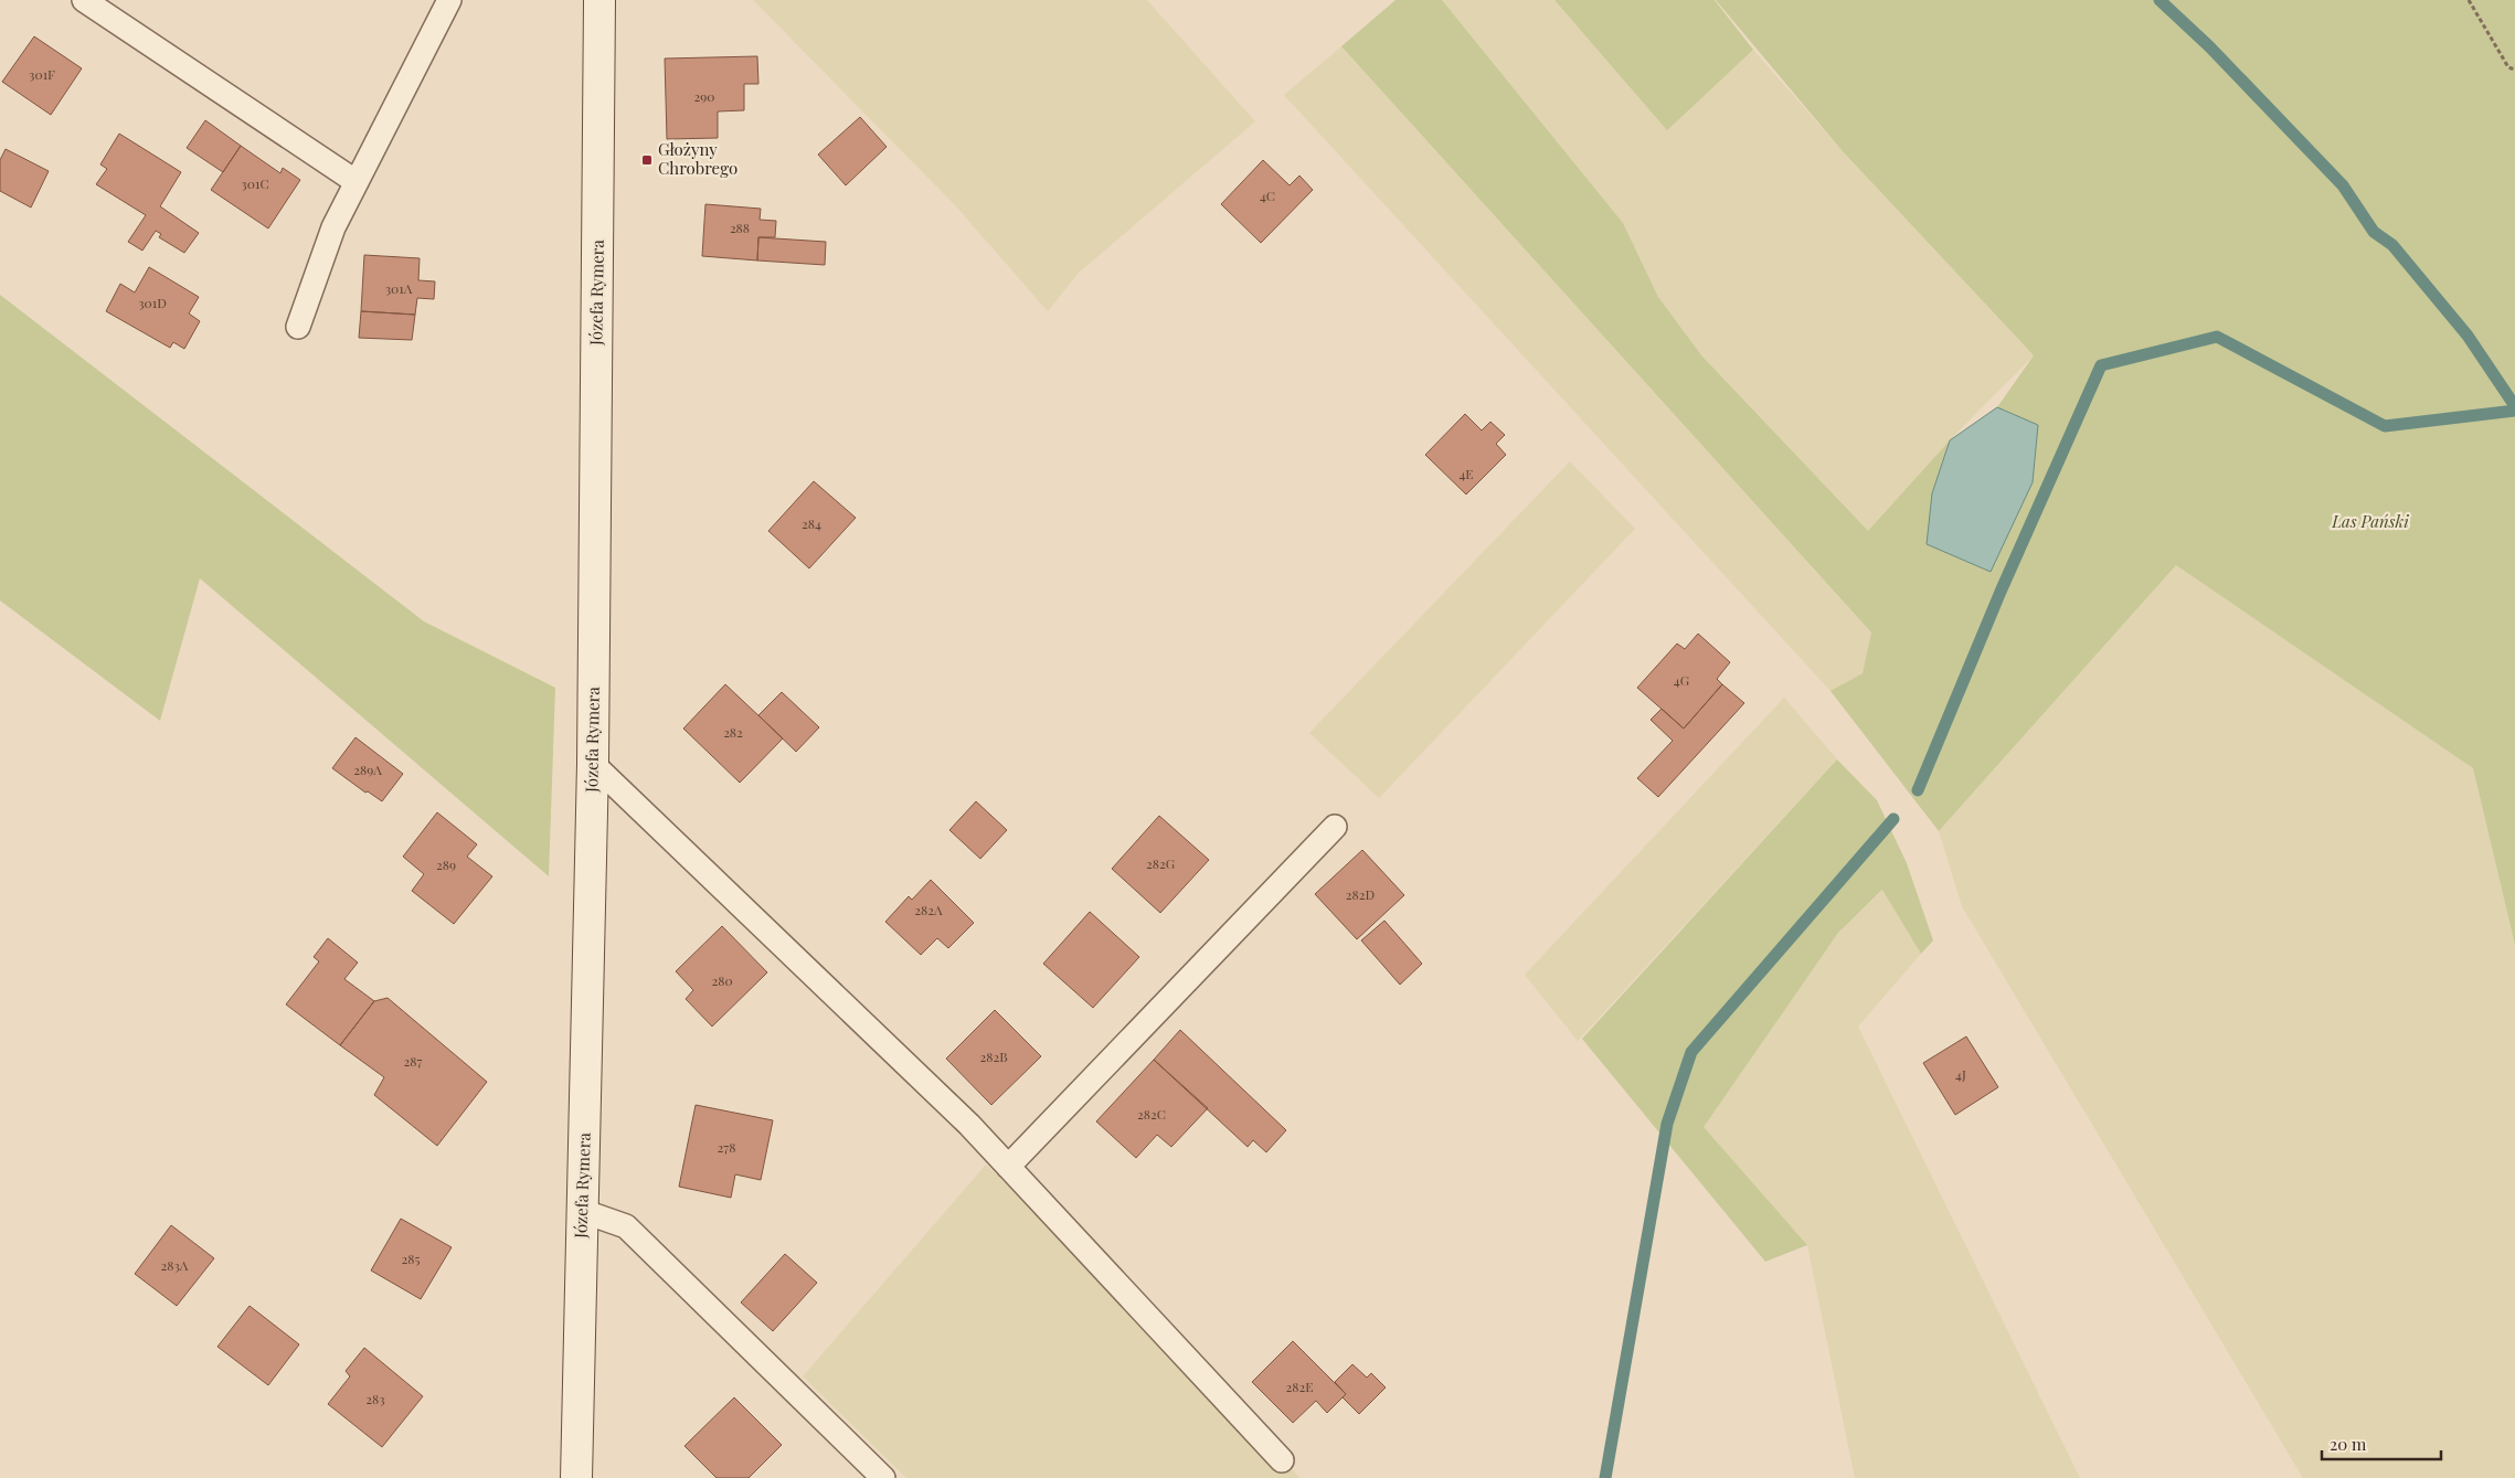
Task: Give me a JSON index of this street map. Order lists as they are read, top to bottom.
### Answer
{
  "streets": {
    "street": ["Józefa Rymera"]
  },
  "parks": ["Las Pański"],
  "places": {
    "transit": ["Głożyny Chrobrego"]
  },
  "house_numbers": [
    "301F",
    "290",
    "301C",
    "4C",
    "288",
    "301A",
    "301D",
    "4E",
    "284",
    "4G",
    "282",
    "289A",
    "282G",
    "289",
    "282D",
    "282A",
    "280",
    "282B",
    "287",
    "4J",
    "282C",
    "278",
    "285",
    "283A",
    "282E",
    "283"
  ],
  "scale_bar": "20 m"
}
